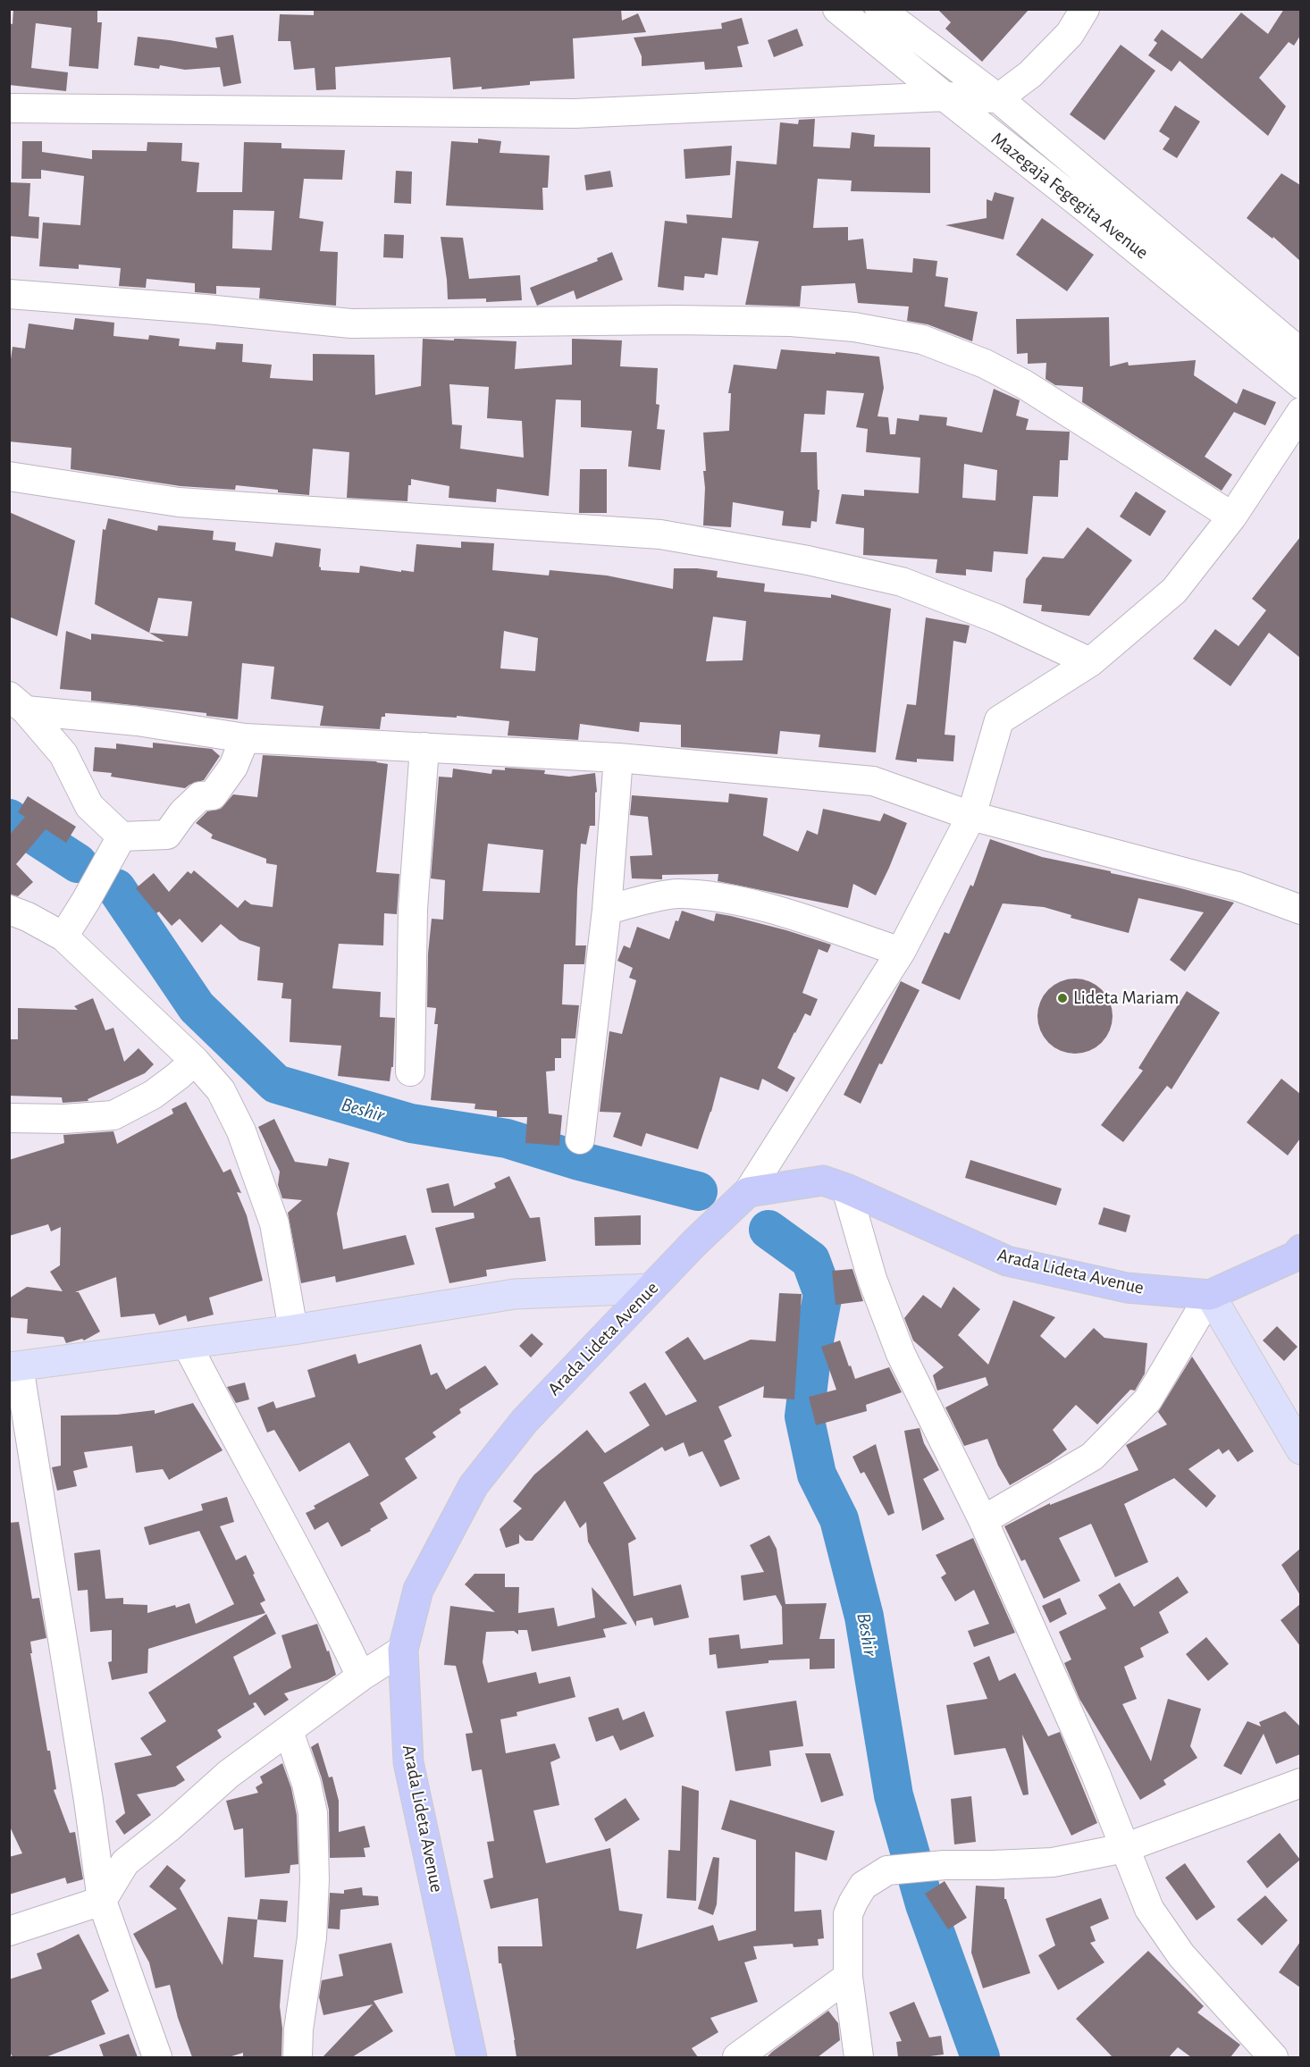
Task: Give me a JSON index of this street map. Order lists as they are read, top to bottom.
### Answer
{
  "streets": {
    "highway": ["Arada Lideta Avenue"],
    "street": ["Mazegaja Fegegita Avenue"]
  },
  "water": ["Beshir"],
  "places": ["Lideta Mariam"]
}
